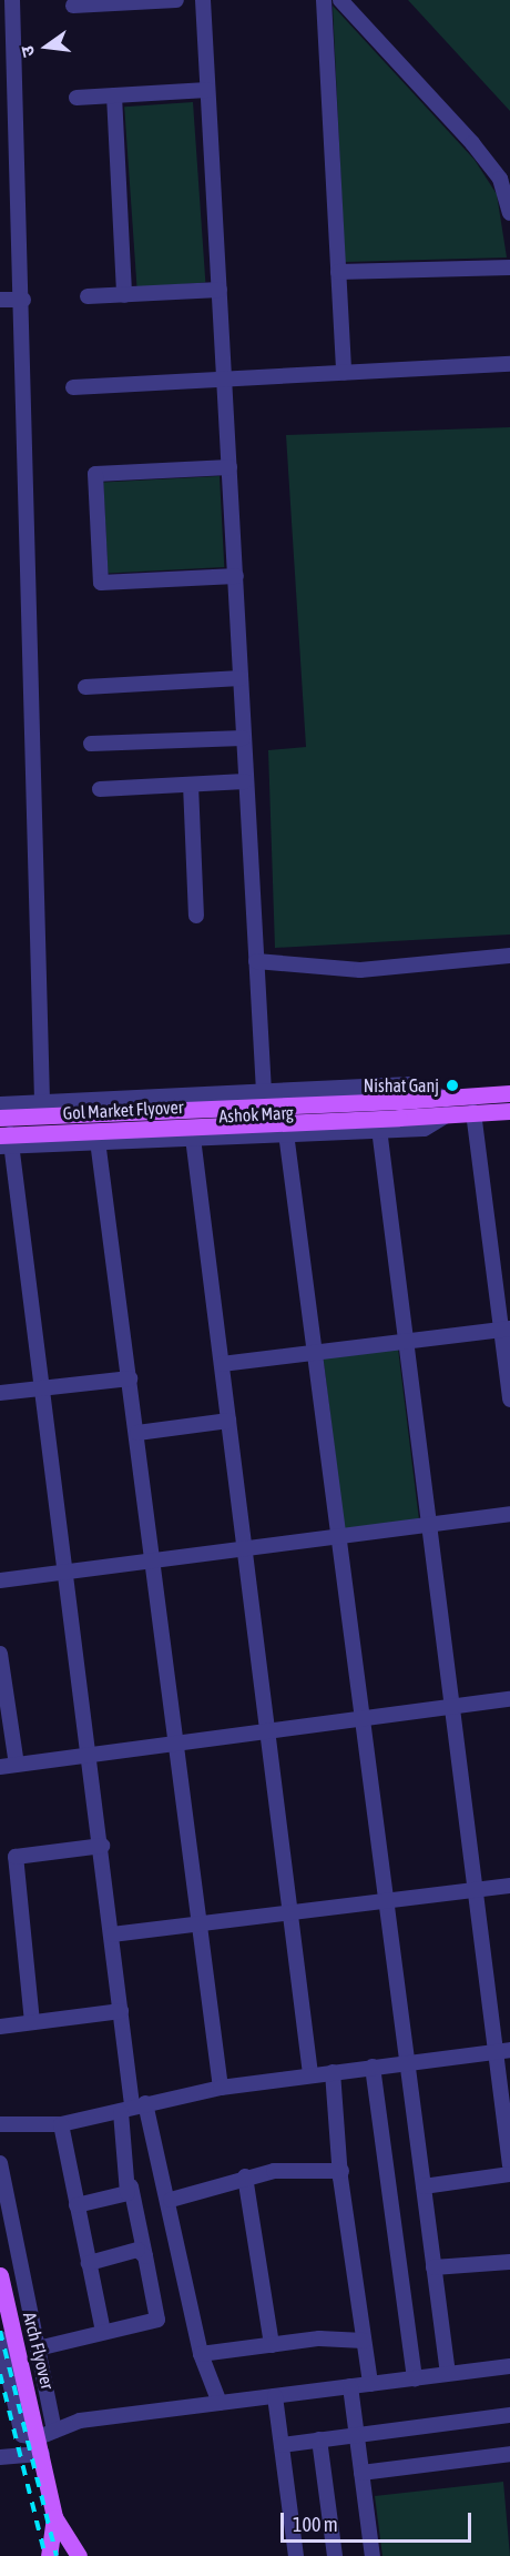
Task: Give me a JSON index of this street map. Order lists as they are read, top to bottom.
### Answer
{
  "streets": {
    "main road": ["Gol Market Flyover", "Ashok Marg", "Arch Flyover"]
  },
  "crossings": [
    ["Gol Market Flyover", "Ashok Marg"]
  ],
  "places": ["Nishat Ganj"],
  "scale_bar": "100 m",
  "north": "left"
}
